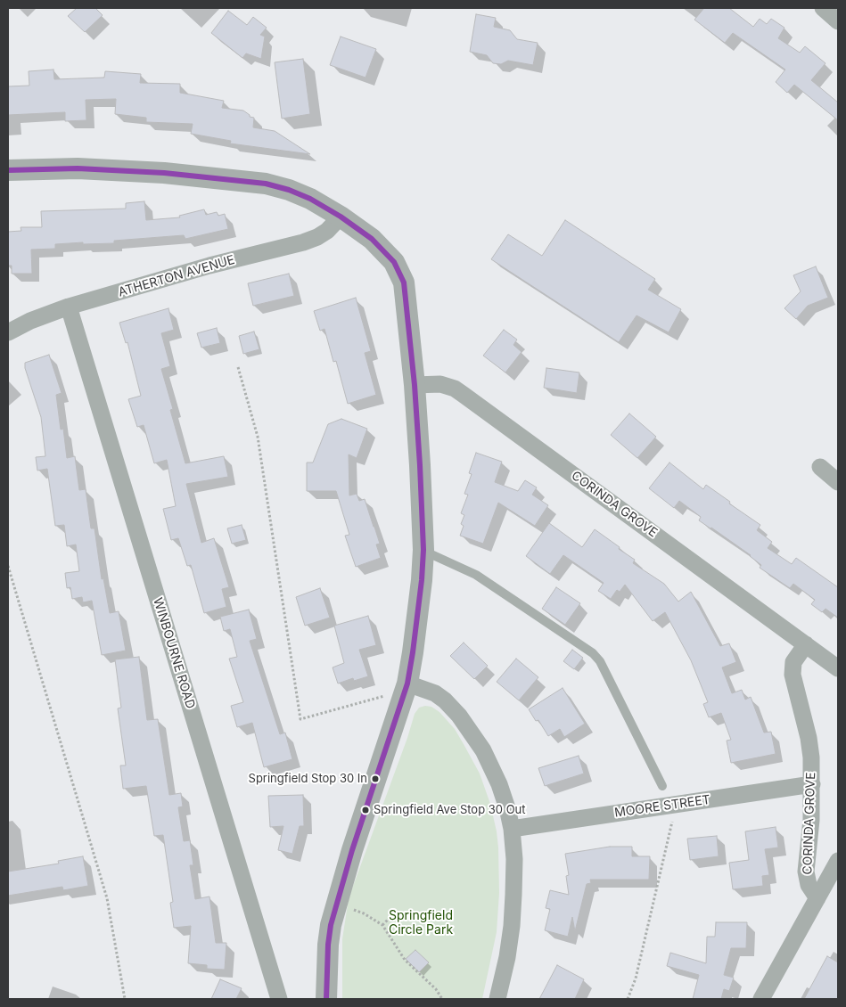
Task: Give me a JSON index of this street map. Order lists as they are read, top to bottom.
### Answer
{
  "streets": {
    "street": [
      "ATHERTON AVENUE",
      "CORINDA GROVE",
      "WINBOURNE ROAD",
      "MOORE STREET"
    ]
  },
  "crossings": [
    ["ATHERTON AVENUE", "WINBOURNE ROAD"],
    ["CORINDA GROVE", "MOORE STREET"]
  ],
  "parks": ["Springfield Circle Park"],
  "places": ["Springfield Stop 30 In", "Springfield Ave Stop 30 Out"]
}
